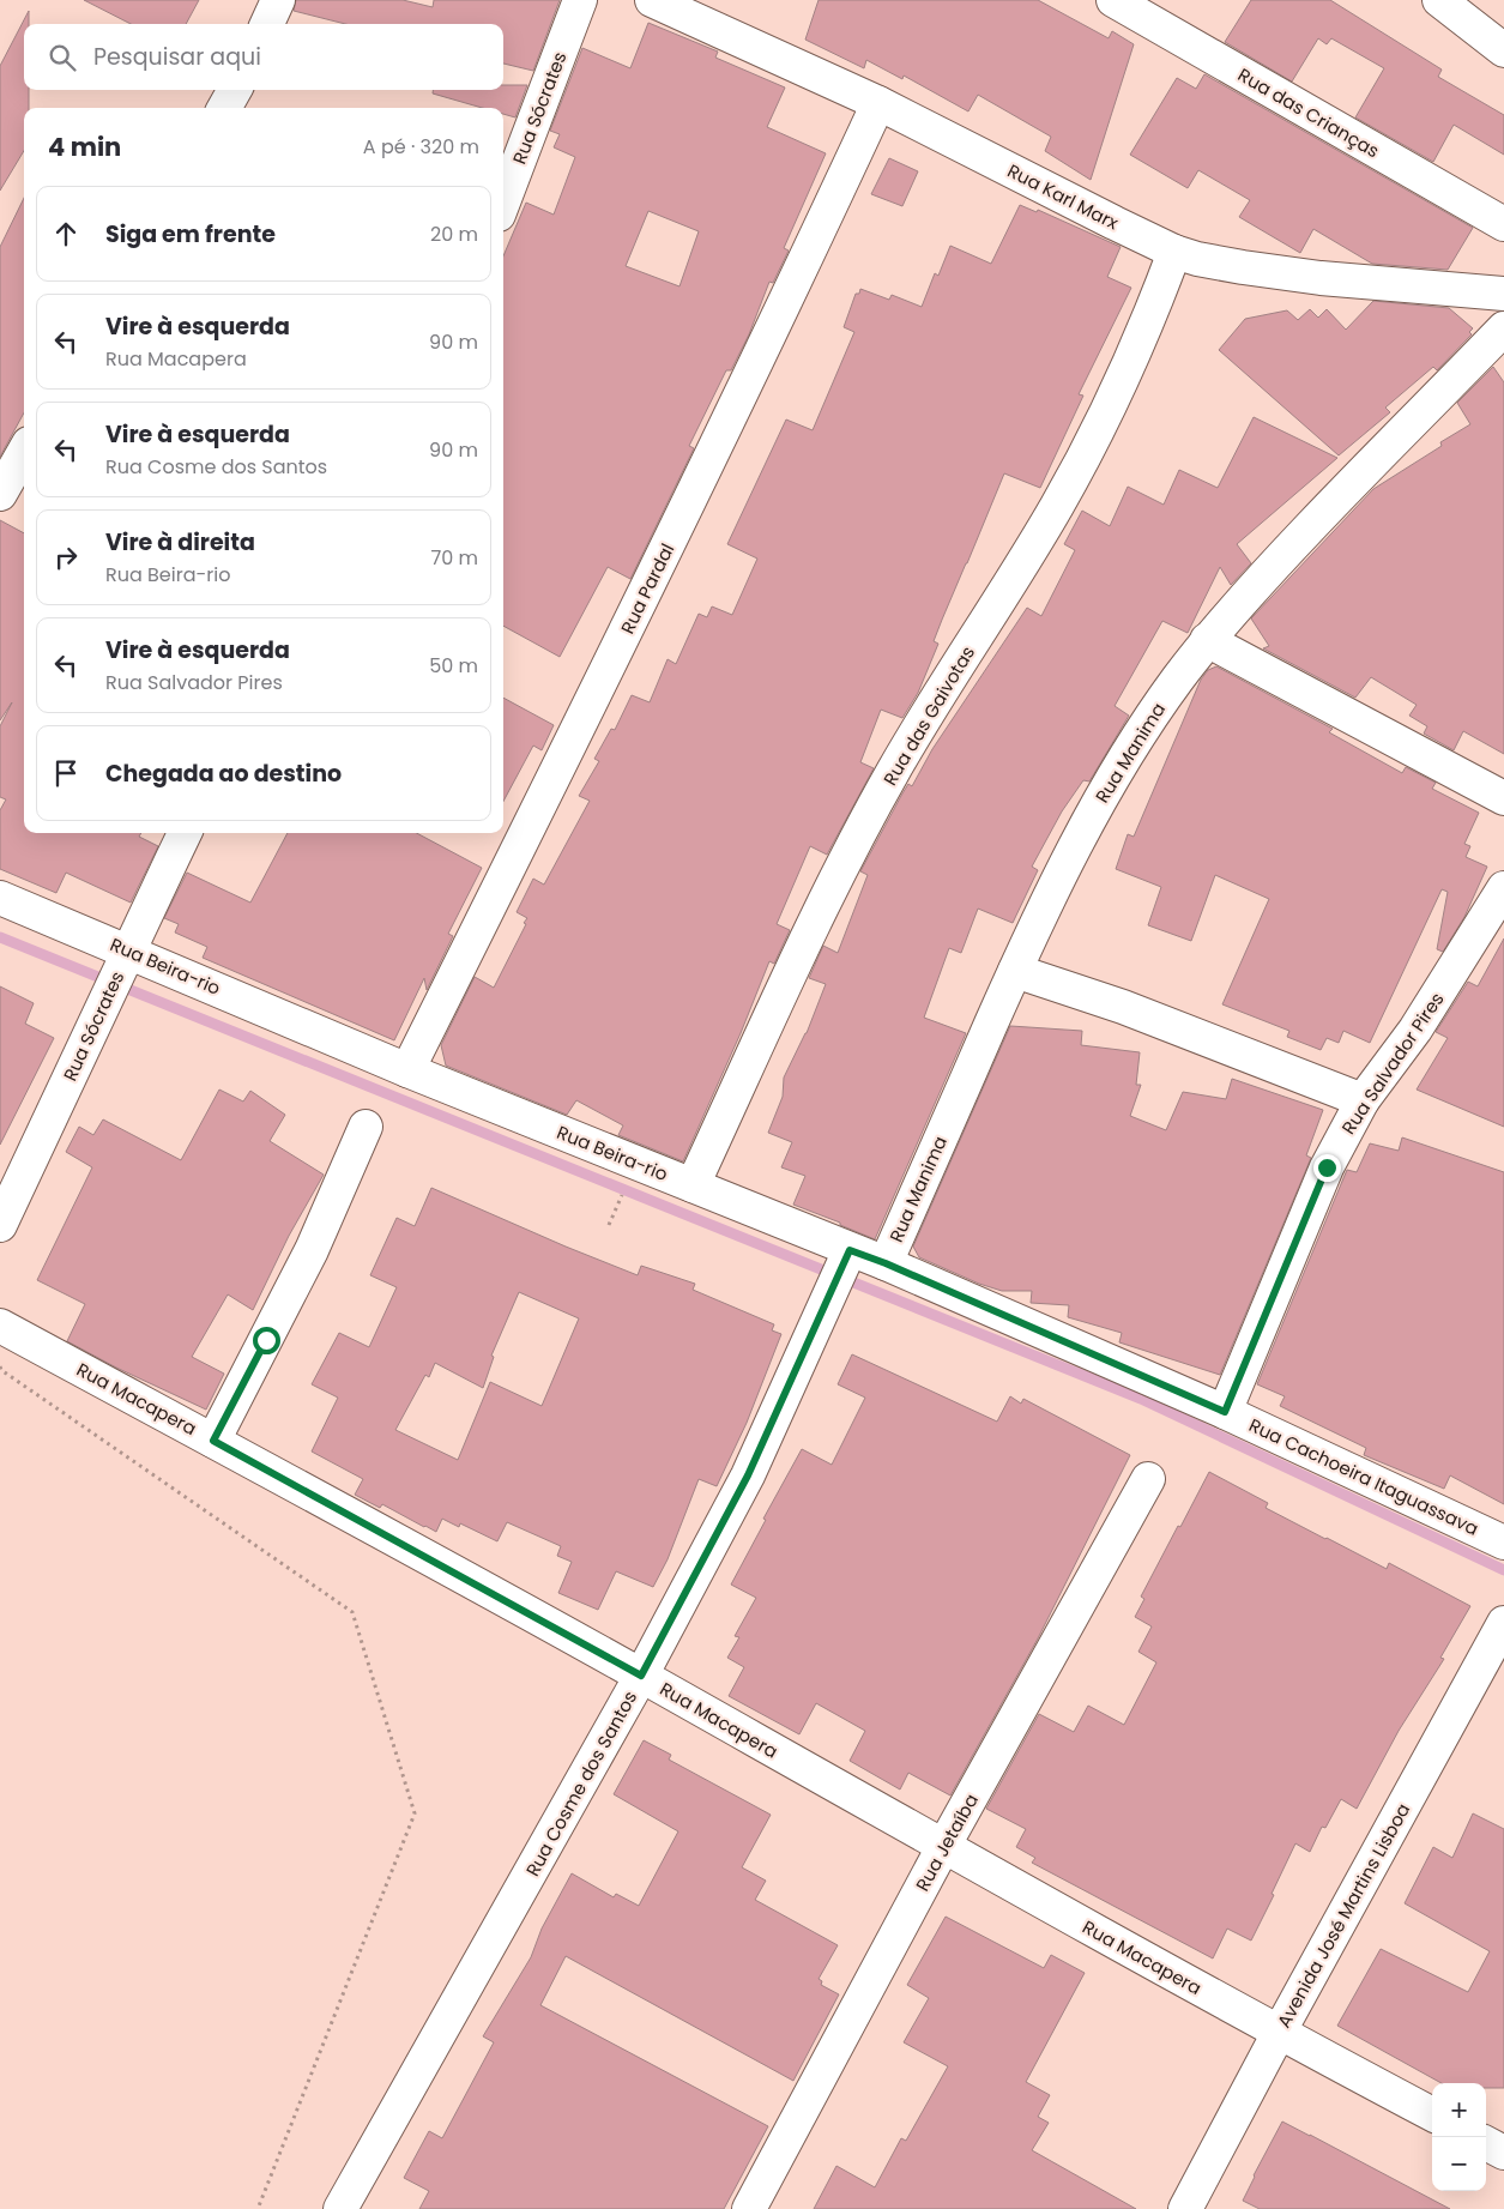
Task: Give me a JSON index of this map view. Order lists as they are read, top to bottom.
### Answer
{
  "streets": {
    "street": [
      "Rua Sócrates",
      "Rua das Crianças",
      "Rua Karl Marx",
      "Rua Pardal",
      "Rua das Gaivotas",
      "Rua Manima",
      "Rua Beira-rio",
      "Rua Salvador Pires",
      "Rua Macapera",
      "Rua Cachoeira Itaguassava",
      "Rua Cosme dos Santos",
      "Rua Jetaíba",
      "Avenida José Martins Lisboa"
    ]
  },
  "crossings": [
    ["Rua Sócrates", "Rua Beira-rio"],
    ["Rua Karl Marx", "Rua Pardal"],
    ["Rua Karl Marx", "Rua das Gaivotas"],
    ["Rua Pardal", "Rua Beira-rio"],
    ["Rua das Gaivotas", "Rua Beira-rio"],
    ["Rua Manima", "Rua Beira-rio"],
    ["Rua Beira-rio", "Rua Salvador Pires"],
    ["Rua Beira-rio", "Rua Cachoeira Itaguassava"],
    ["Rua Beira-rio", "Rua Cosme dos Santos"],
    ["Rua Salvador Pires", "Rua Cachoeira Itaguassava"],
    ["Rua Macapera", "Rua Cosme dos Santos"],
    ["Rua Macapera", "Rua Jetaíba"],
    ["Rua Macapera", "Avenida José Martins Lisboa"]
  ],
  "page": {
    "search": "Pesquisar aqui",
    "heading": ["4 min", "A pé · 320 m"],
    "list": [
      ["Siga em frente", "20 m"],
      ["Vire à esquerda", "Rua Macapera", "90 m"],
      ["Vire à esquerda", "Rua Cosme dos Santos", "90 m"],
      ["Vire à direita", "Rua Beira-rio", "70 m"],
      ["Vire à esquerda", "Rua Salvador Pires", "50 m"],
      "Chegada ao destino"
    ],
    "map_buttons": ["+", "−"]
  }
}
